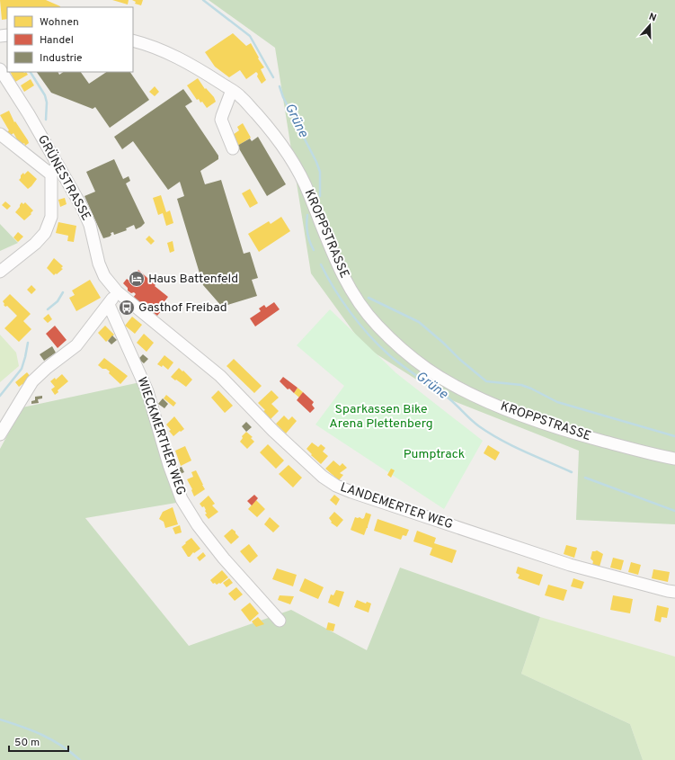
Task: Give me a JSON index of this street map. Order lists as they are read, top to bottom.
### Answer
{
  "streets": {
    "street": [
      "GRÜNESTRASSE",
      "KROPPSTRASSE",
      "WIECKMERTHER WEG",
      "LANDEMERTER WEG"
    ]
  },
  "crossings": [
    ["GRÜNESTRASSE", "LANDEMERTER WEG"]
  ],
  "water": ["Grüne"],
  "parks": ["Sparkassen Bike Arena Plettenberg", "Pumptrack"],
  "places": {
    "hotel": ["Haus Battenfeld"],
    "bus stop": ["Gasthof Freibad"]
  },
  "legend": ["Wohnen", "Handel", "Industrie"],
  "scale_bar": "50 m",
  "north": "top"
}
